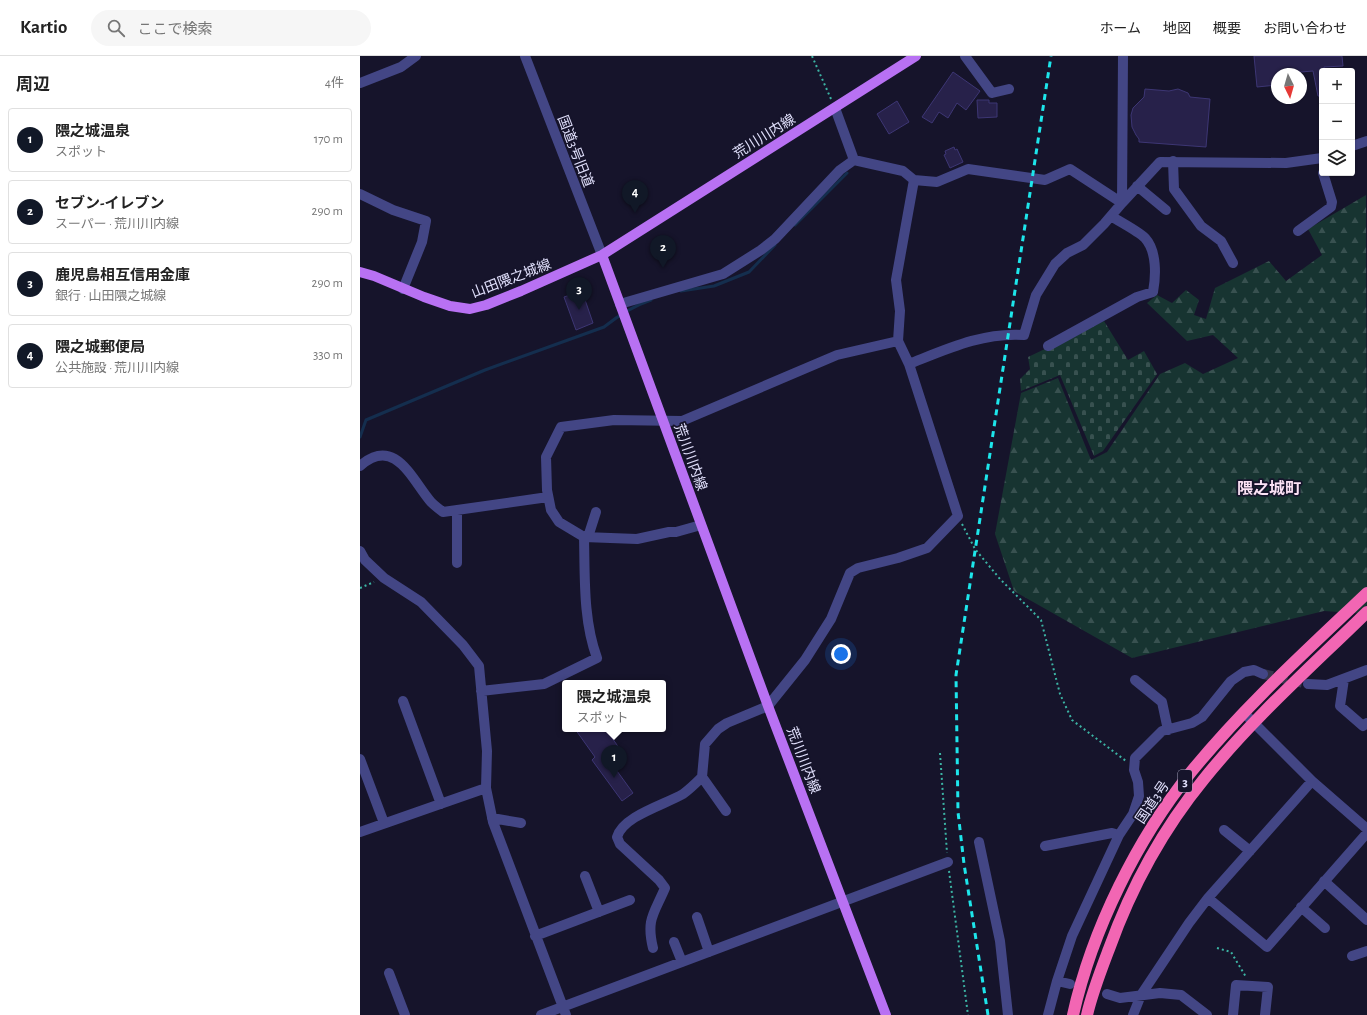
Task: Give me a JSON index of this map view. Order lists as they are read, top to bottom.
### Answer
{
  "streets": {
    "highway": ["3", "国道3号"],
    "main road": ["荒川川内線", "山田隈之城線"],
    "street": ["国道3号旧道"]
  },
  "crossings": [
    ["荒川川内線", "国道3号旧道"],
    ["荒川川内線", "山田隈之城線"],
    ["国道3号旧道", "山田隈之城線"]
  ],
  "districts": ["隈之城町"],
  "north": "bottom",
  "page": {
    "header": "Kartio",
    "search": "ここで検索",
    "nav": [
      "ホーム",
      "地図",
      "概要",
      "お問い合わせ"
    ],
    "heading": ["周辺", "4件"],
    "map_buttons": ["+", "−"],
    "list": [
      {
        "mark": "1",
        "name": "隈之城温泉",
        "note": "スポット",
        "value": "170 m"
      },
      {
        "mark": "2",
        "name": "セブン-イレブン",
        "note": "スーパー · 荒川川内線",
        "value": "290 m"
      },
      {
        "mark": "3",
        "name": "鹿児島相互信用金庫",
        "note": "銀行 · 山田隈之城線",
        "value": "290 m"
      },
      {
        "mark": "4",
        "name": "隈之城郵便局",
        "note": "公共施設 · 荒川川内線",
        "value": "330 m"
      }
    ],
    "pins": [
      "4",
      "2",
      "3",
      "1"
    ],
    "popup": ["隈之城温泉", "スポット"]
  }
}
